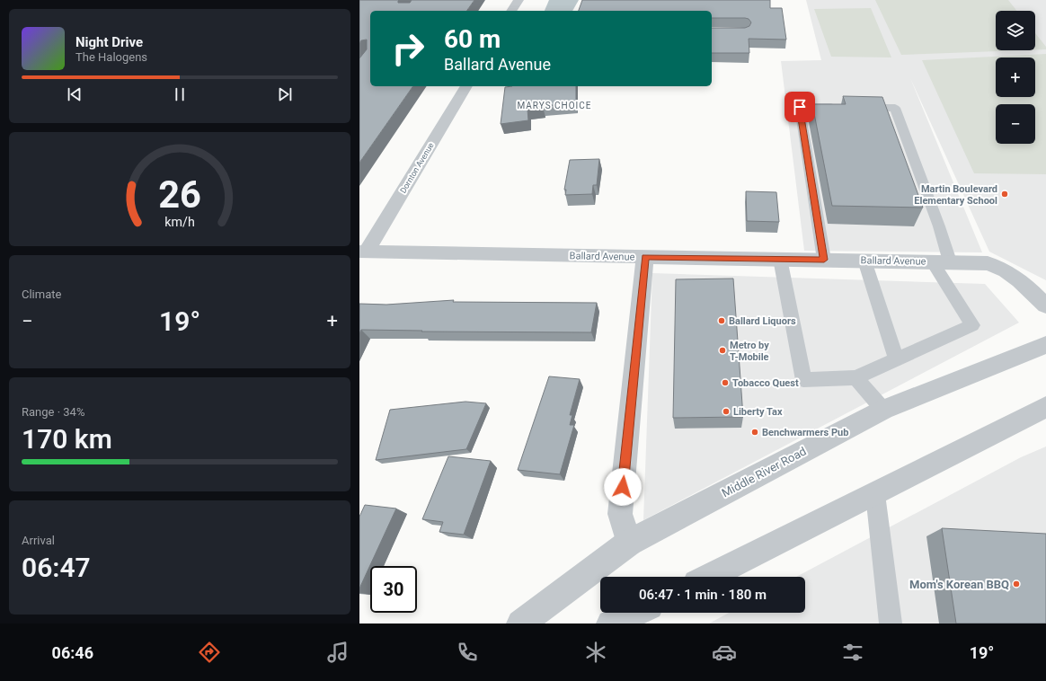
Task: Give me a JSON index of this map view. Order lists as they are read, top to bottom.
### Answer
{
  "streets": {
    "street": ["Dornton Avenue", "Ballard Avenue", "Middle River Road"]
  },
  "crossings": [
    ["Dornton Avenue", "Ballard Avenue"]
  ],
  "districts": ["MARYS CHOICE"],
  "places": [
    "Martin Boulevard Elementary School",
    "Ballard Liquors",
    "Metro by T-Mobile",
    "Tobacco Quest",
    "Liberty Tax",
    "Benchwarmers Pub",
    "Mom's Korean BBQ"
  ],
  "page": {
    "map_buttons": ["+", "−"],
    "turn": ["60 m", "Ballard Avenue"],
    "song": ["Night Drive", "The Halogens"],
    "tile": [
      "Climate",
      ["Range · 34%", "170 km"],
      ["Arrival", "06:47"]
    ],
    "heat": ["−", "19°", "+"],
    "limit": "30",
    "trip": "06:47 · 1 min · 180 m",
    "tabs": ["06:46", "19°"],
    "gauge": ["26", "km/h"]
  }
}
